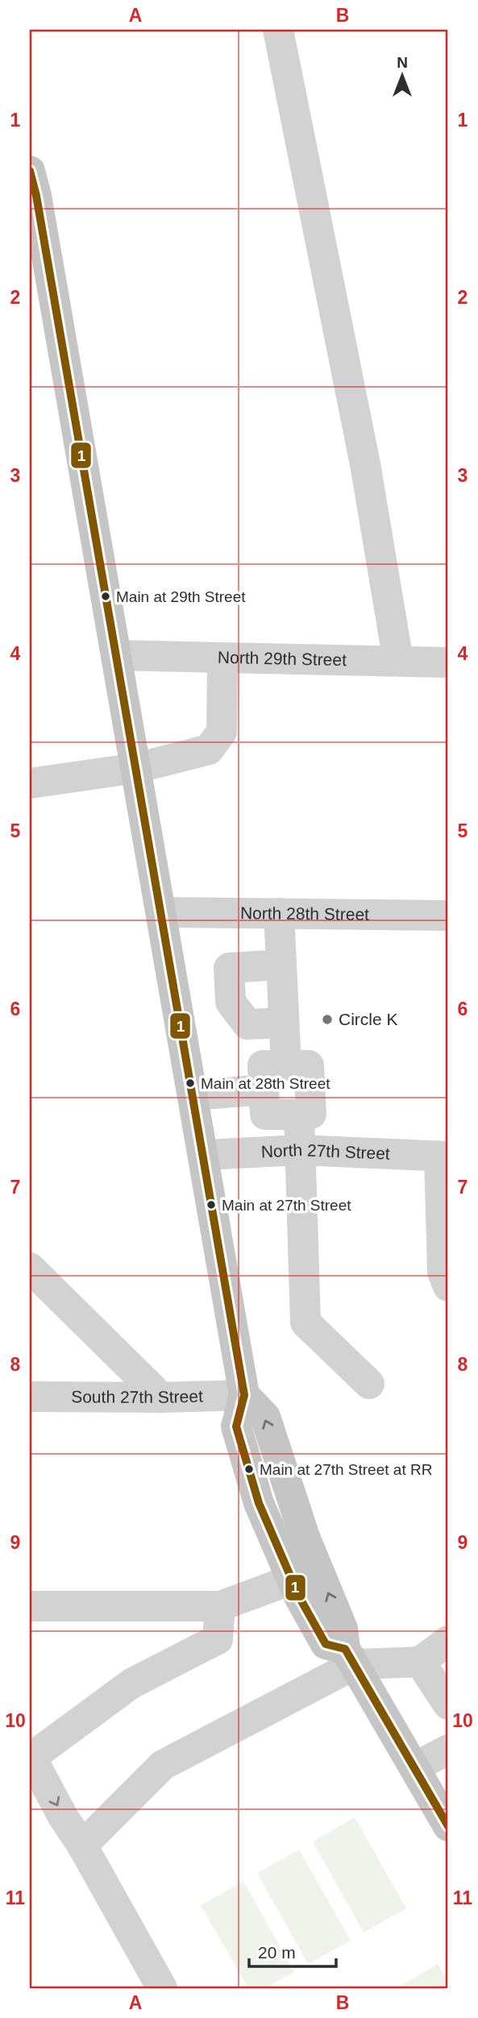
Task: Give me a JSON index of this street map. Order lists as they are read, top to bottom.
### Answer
{
  "streets": {
    "street": [
      "North 29th Street",
      "North 28th Street",
      "North 27th Street",
      "South 27th Street"
    ]
  },
  "places": [
    "Main at 29th Street",
    "Circle K",
    "Main at 28th Street",
    "Main at 27th Street",
    "Main at 27th Street at RR"
  ],
  "lines": ["transit line 1"],
  "scale_bar": "20 m",
  "north": "top",
  "grid": {
    "columns": ["A", "B"],
    "rows": [
      "1",
      "2",
      "3",
      "4",
      "5",
      "6",
      "7",
      "8",
      "9",
      "10",
      "11"
    ]
  }
}
